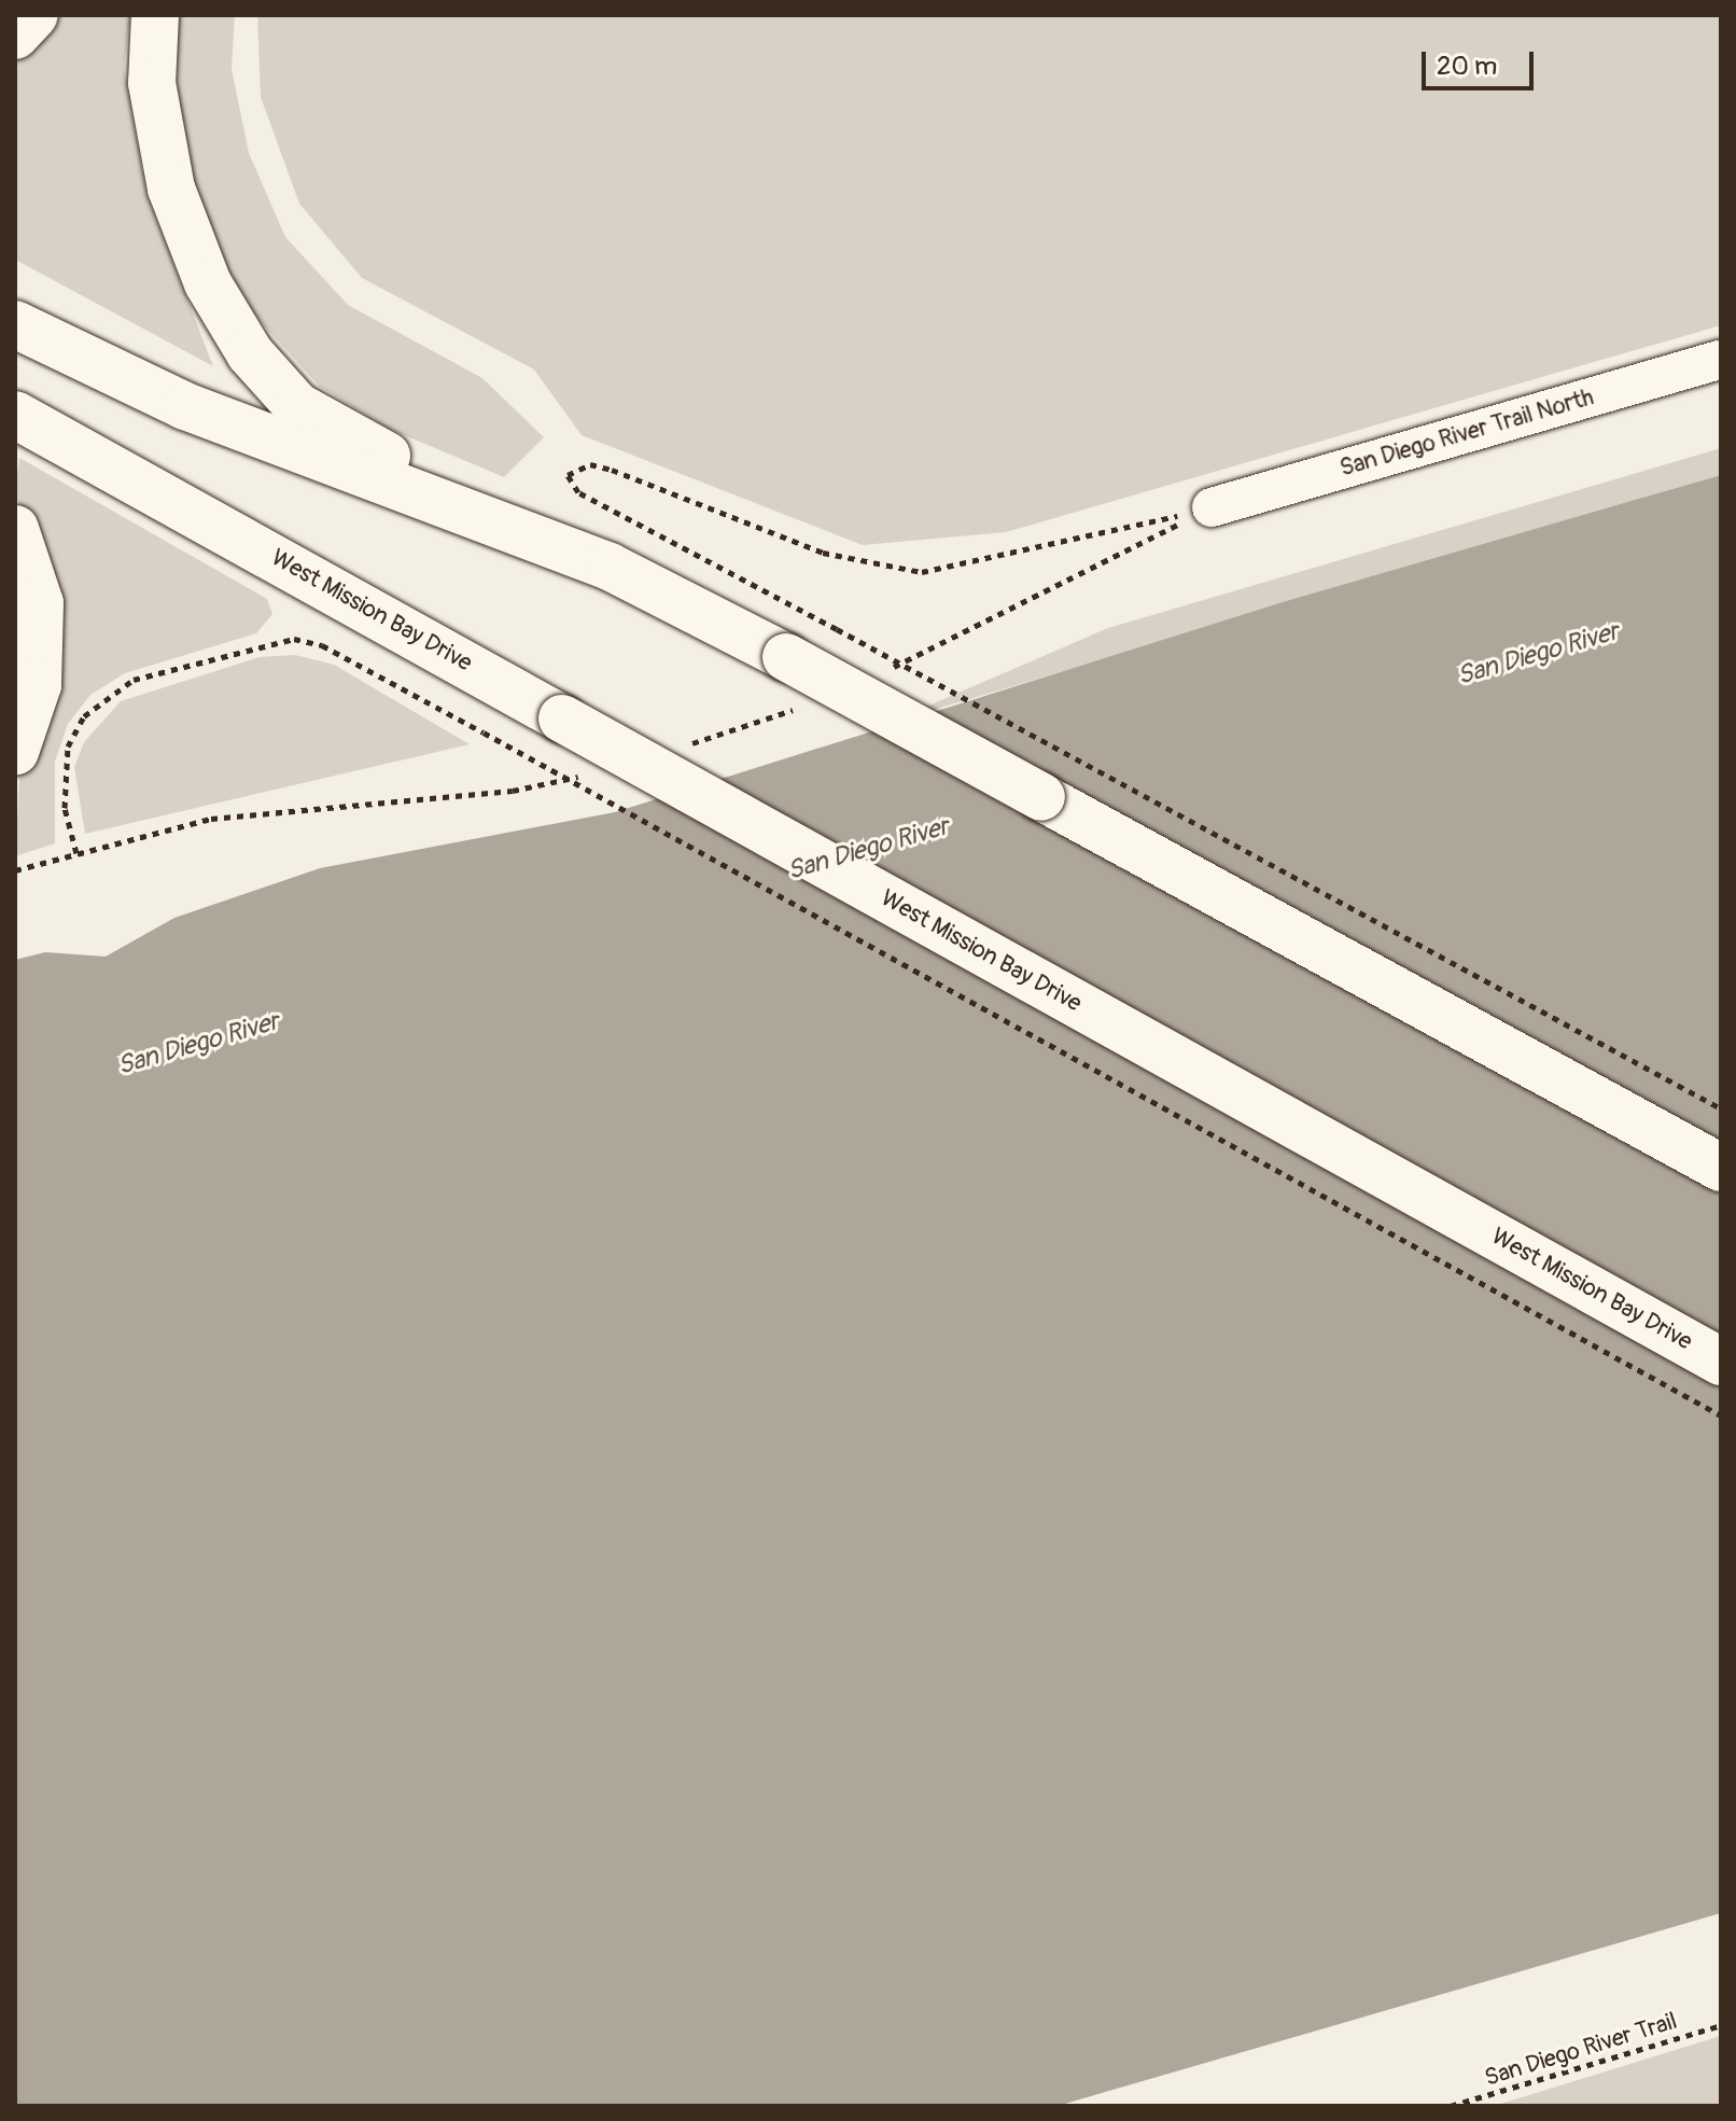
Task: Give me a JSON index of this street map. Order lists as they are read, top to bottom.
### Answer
{
  "streets": {
    "main road": ["West Mission Bay Drive"],
    "street": ["San Diego River Trail North"],
    "path": ["San Diego River Trail"]
  },
  "water": ["San Diego River"],
  "scale_bar": "20 m"
}
